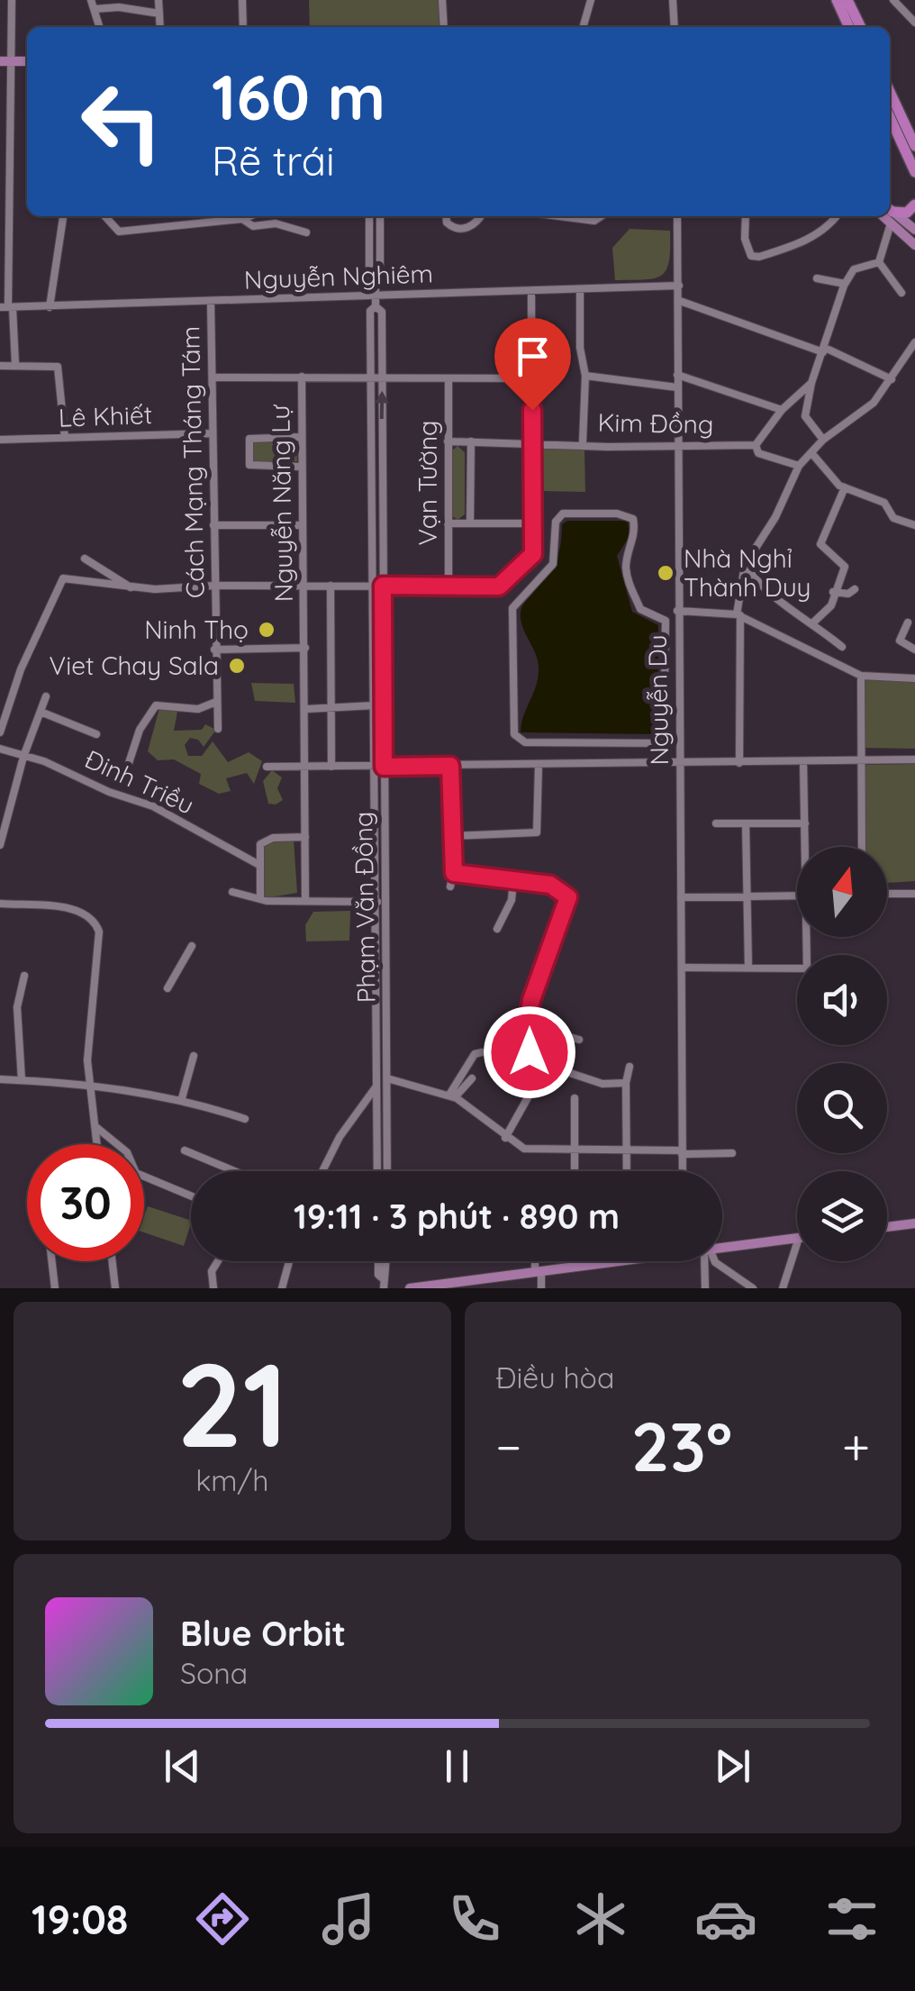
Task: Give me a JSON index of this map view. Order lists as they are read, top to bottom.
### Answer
{
  "streets": {
    "street": [
      "Nguyễn Nghiêm",
      "Lê Khiết",
      "Kim Đồng",
      "Cách Mạng Tháng Tám",
      "Vạn Tường",
      "Nguyễn Năng Lự",
      "Nguyễn Du",
      "Đinh Triều",
      "Phạm Văn Đồng"
    ]
  },
  "crossings": [
    ["Nguyễn Nghiêm", "Cách Mạng Tháng Tám"],
    ["Nguyễn Nghiêm", "Nguyễn Du"],
    ["Nguyễn Nghiêm", "Phạm Văn Đồng"],
    ["Lê Khiết", "Cách Mạng Tháng Tám"],
    ["Kim Đồng", "Vạn Tường"],
    ["Kim Đồng", "Nguyễn Du"]
  ],
  "places": ["Nhà Nghỉ Thành Duy", "Ninh Thọ", "Viet Chay Sala"],
  "north": "top",
  "page": {
    "turn": ["160 m", "Rẽ trái"],
    "limit": "30",
    "trip": "19:11 · 3 phút · 890 m",
    "tile": [
      ["21", "km/h"],
      "Điều hòa"
    ],
    "heat": ["−", "23°", "+"],
    "song": ["Blue Orbit", "Sona"],
    "tabs": "19:08"
  }
}
